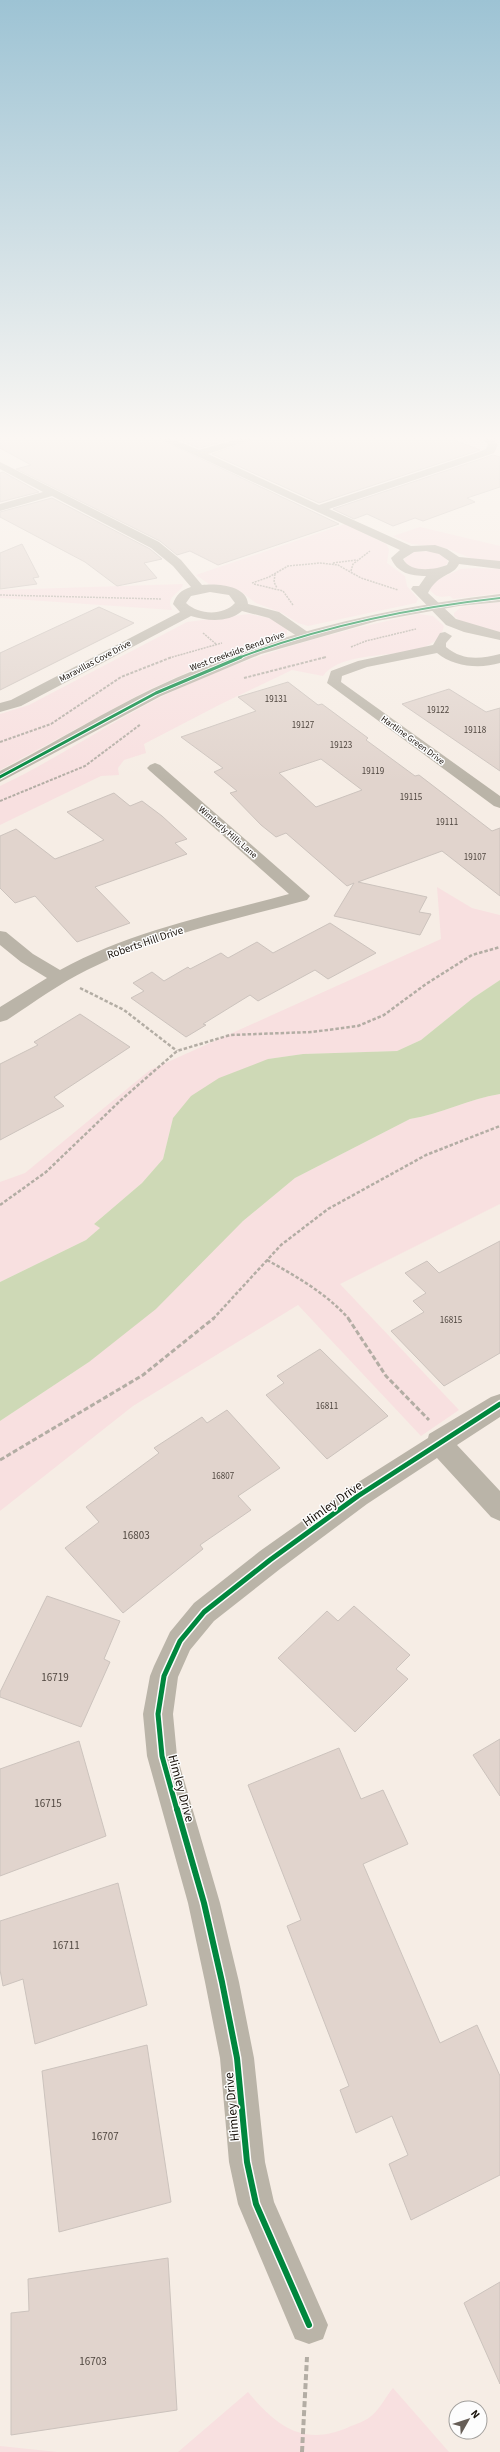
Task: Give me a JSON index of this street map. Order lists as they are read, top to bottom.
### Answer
{
  "streets": {
    "street": [
      "West Creekside Bend Drive",
      "Maravillas Cove Drive",
      "Hartline Green Drive",
      "Wimberly Hills Lane",
      "Roberts Hill Drive",
      "Himley Drive"
    ]
  },
  "crossings": [
    ["Wimberly Hills Lane", "Roberts Hill Drive"]
  ],
  "house_numbers": [
    "19131",
    "19122",
    "19127",
    "19118",
    "19123",
    "19119",
    "19115",
    "19111",
    "19107",
    "16815",
    "16811",
    "16807",
    "16803",
    "16719",
    "16715",
    "16711",
    "16707",
    "16703"
  ],
  "north": "top right"
}
